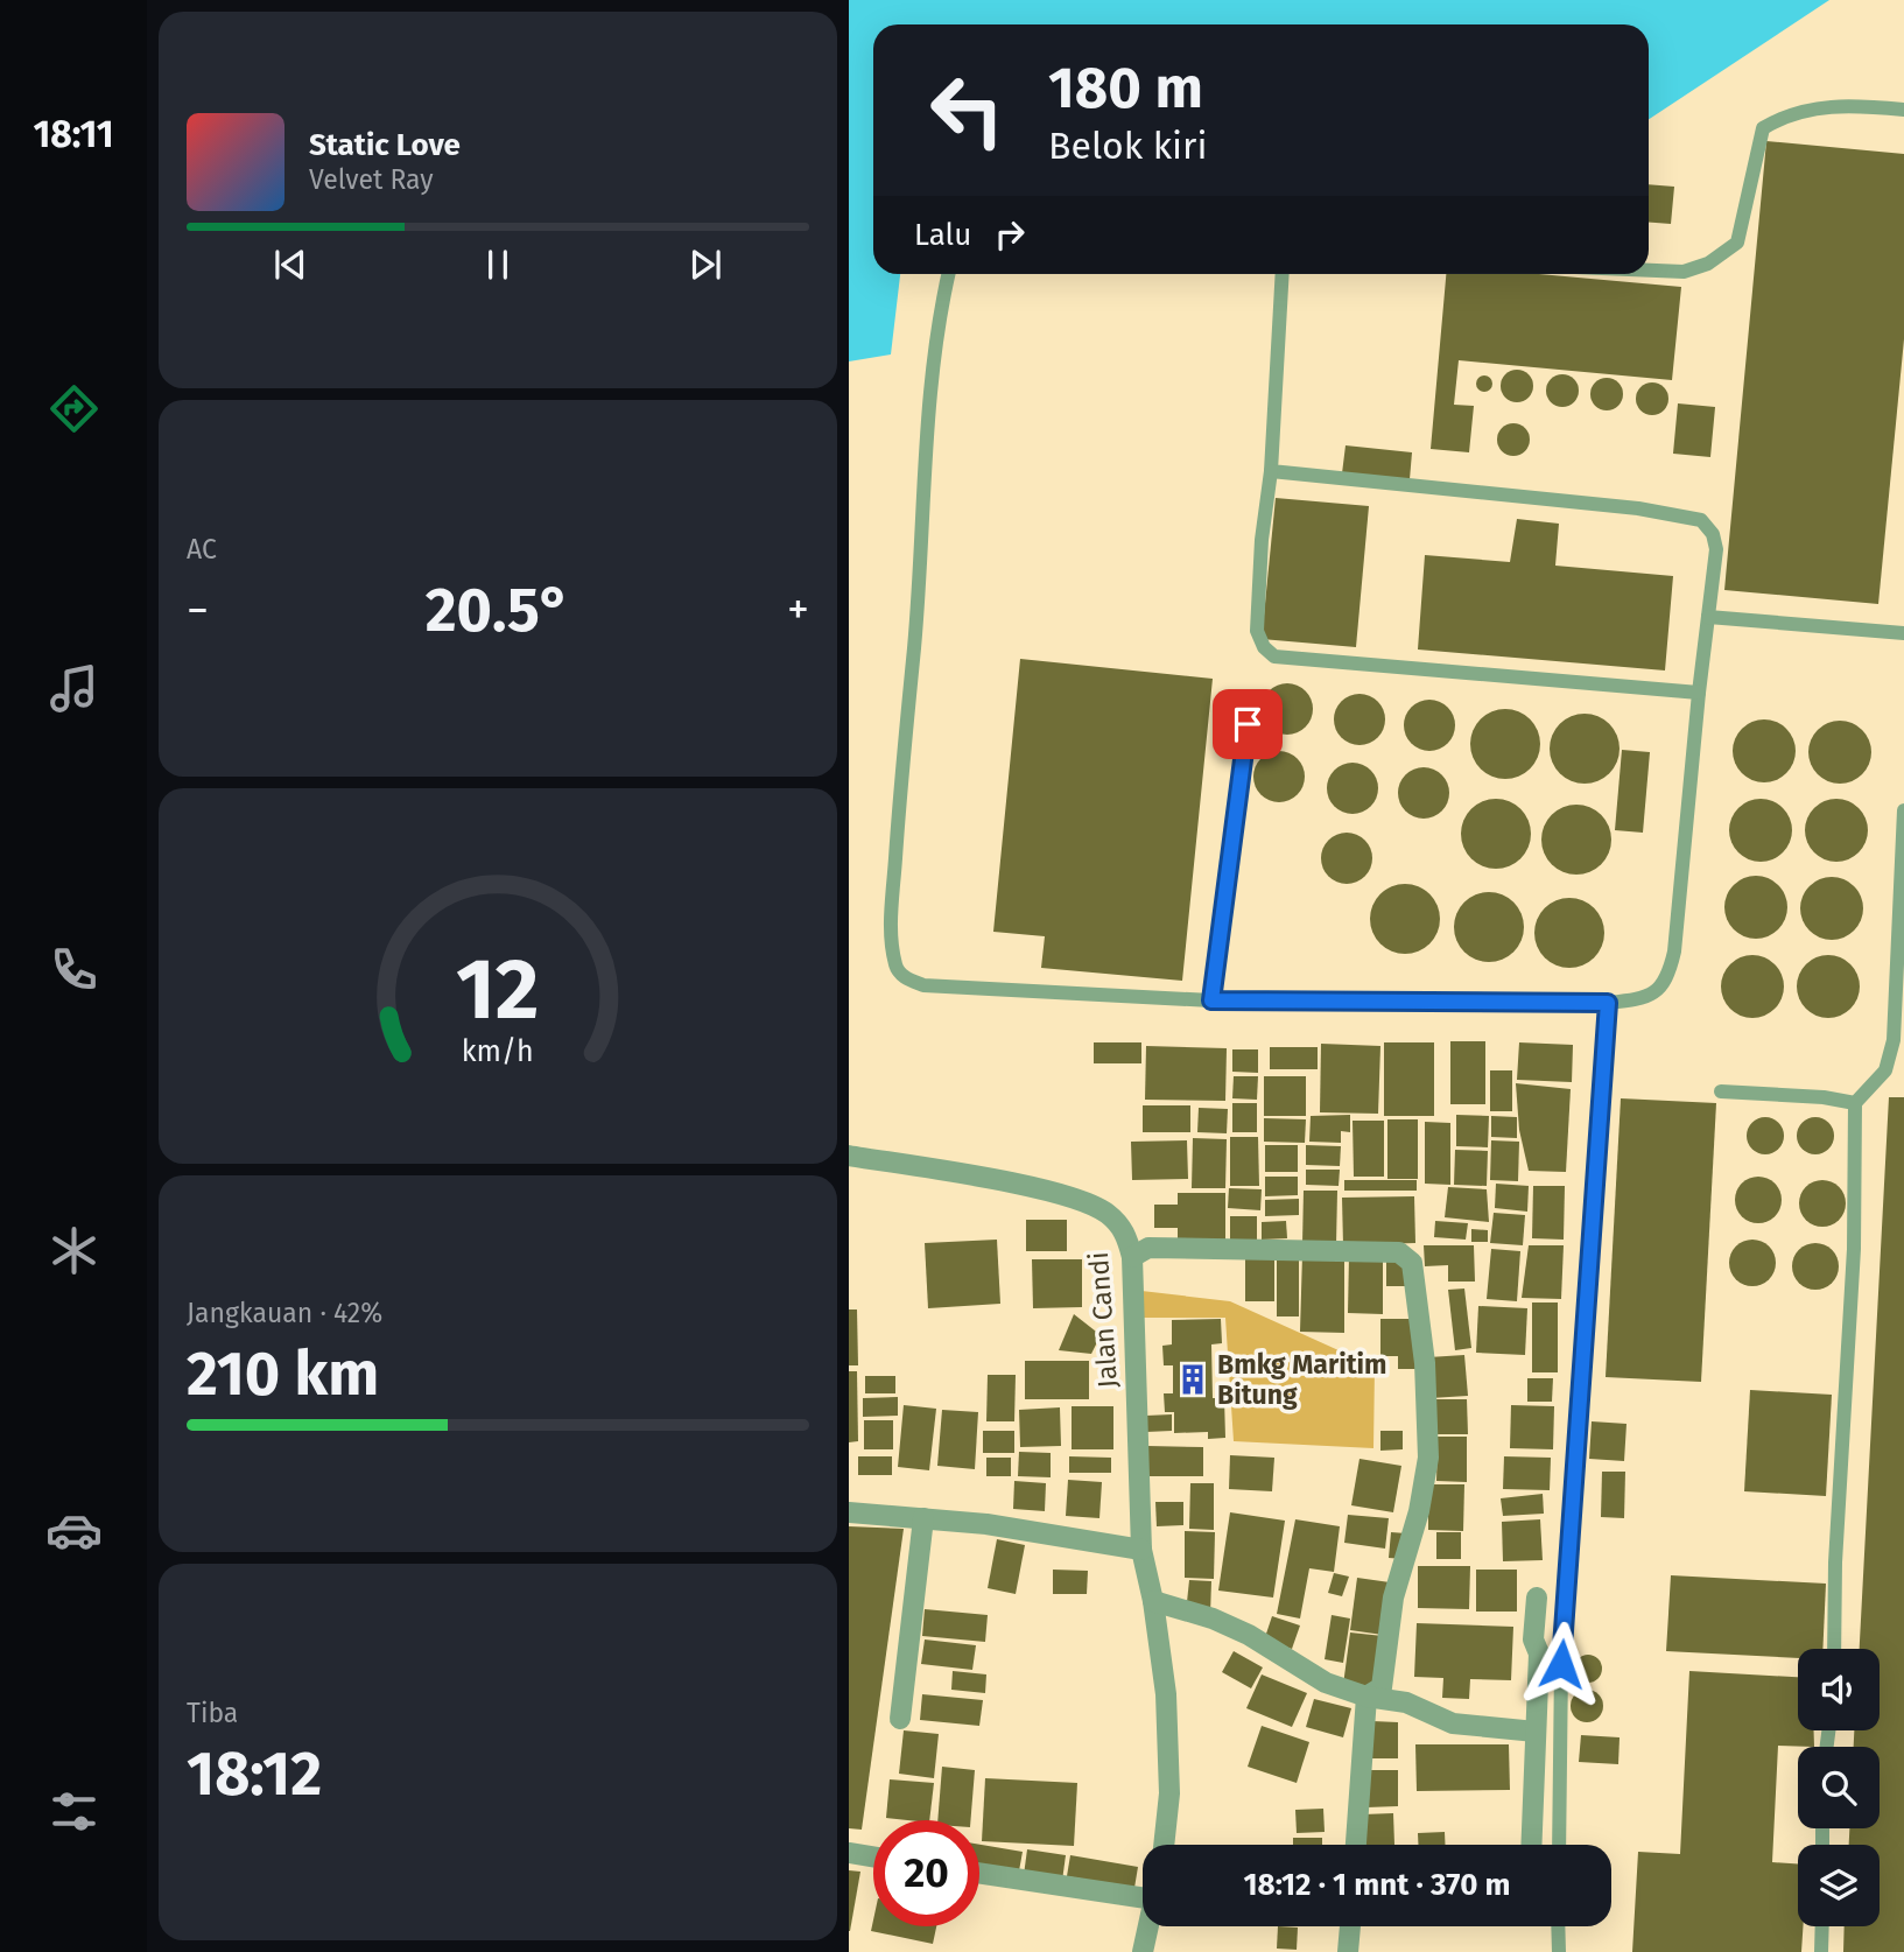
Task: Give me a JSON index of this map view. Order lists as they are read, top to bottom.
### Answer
{
  "streets": {
    "street": ["Jalan Candi"]
  },
  "places": {
    "building": ["Bmkg Maritim Bitung"]
  },
  "page": {
    "tabs": "18:11",
    "turn": ["180 m", "Belok kiri"],
    "song": ["Static Love", "Velvet Ray"],
    "then": "Lalu",
    "tile": [
      "AC",
      ["Jangkauan · 42%", "210 km"],
      ["Tiba", "18:12"]
    ],
    "heat": ["−", "20.5°", "+"],
    "limit": "20",
    "trip": "18:12 · 1 mnt · 370 m",
    "gauge": ["12", "km/h"]
  }
}
